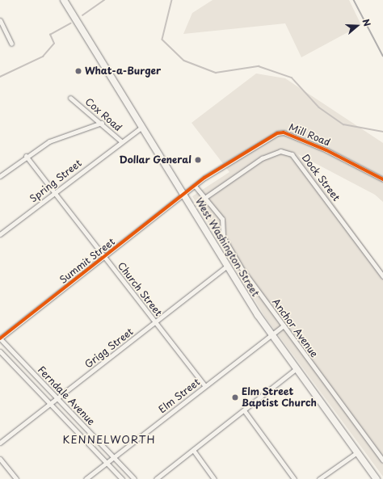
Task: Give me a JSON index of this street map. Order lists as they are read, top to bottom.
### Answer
{
  "streets": {
    "main road": ["West Washington Street"],
    "street": [
      "Cox Road",
      "Mill Road",
      "Dock Street",
      "Spring Street",
      "Summit Street",
      "Church Street",
      "Anchor Avenue",
      "Grigg Street",
      "Ferndale Avenue",
      "Elm Street"
    ]
  },
  "crossings": [
    ["Cox Road", "Spring Street"],
    ["Cox Road", "West Washington Street"],
    ["Mill Road", "West Washington Street"],
    ["Mill Road", "Summit Street"],
    ["Mill Road", "Anchor Avenue"],
    ["Dock Street", "Anchor Avenue"],
    ["Spring Street", "Church Street"],
    ["West Washington Street", "Summit Street"],
    ["West Washington Street", "Grigg Street"],
    ["West Washington Street", "Elm Street"],
    ["Summit Street", "Church Street"],
    ["Summit Street", "Ferndale Avenue"],
    ["Church Street", "Grigg Street"],
    ["Church Street", "Elm Street"],
    ["Anchor Avenue", "Elm Street"],
    ["Grigg Street", "Ferndale Avenue"],
    ["Ferndale Avenue", "Elm Street"]
  ],
  "districts": ["KENNELWORTH"],
  "places": ["What-a-Burger", "Dollar General", "Elm Street Baptist Church"],
  "north": "right"
}
